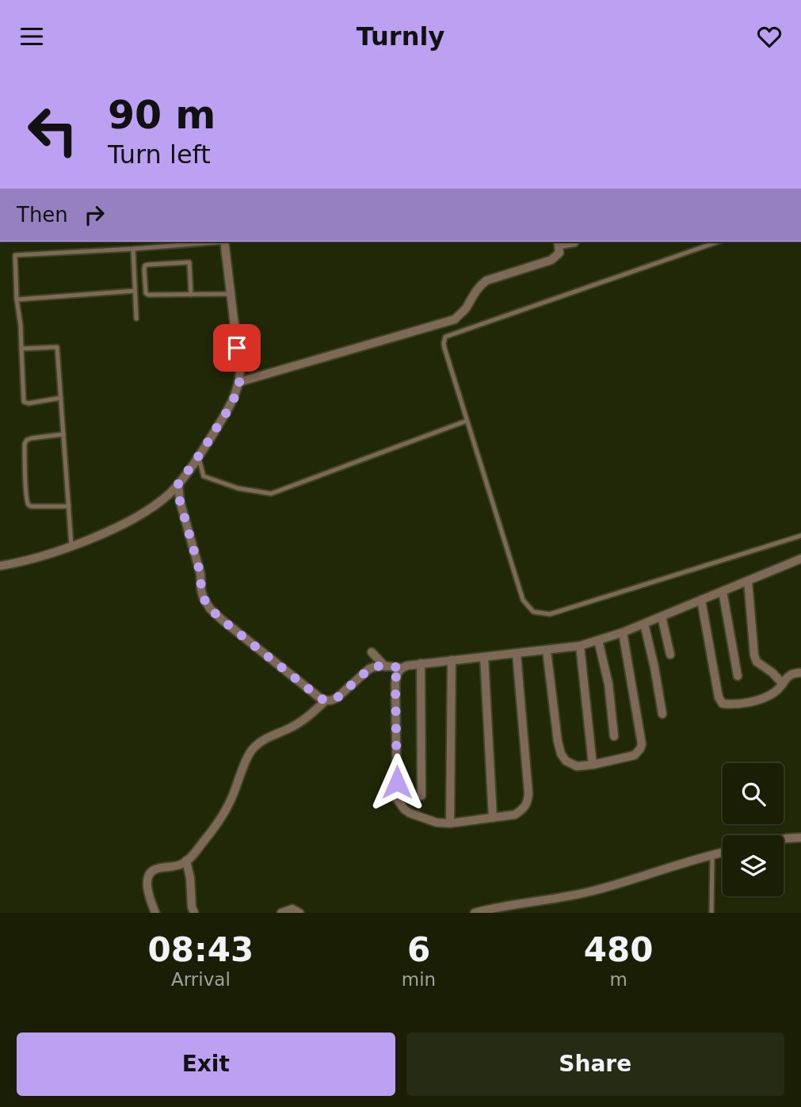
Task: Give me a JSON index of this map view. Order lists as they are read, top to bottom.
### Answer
{
  "page": {
    "header": "Turnly",
    "turn": ["90 m", "Turn left"],
    "then": "Then",
    "eta": [
      "08:43",
      "Arrival",
      "6",
      "min",
      "480",
      "m"
    ],
    "buttons": ["Exit", "Share"]
  }
}
